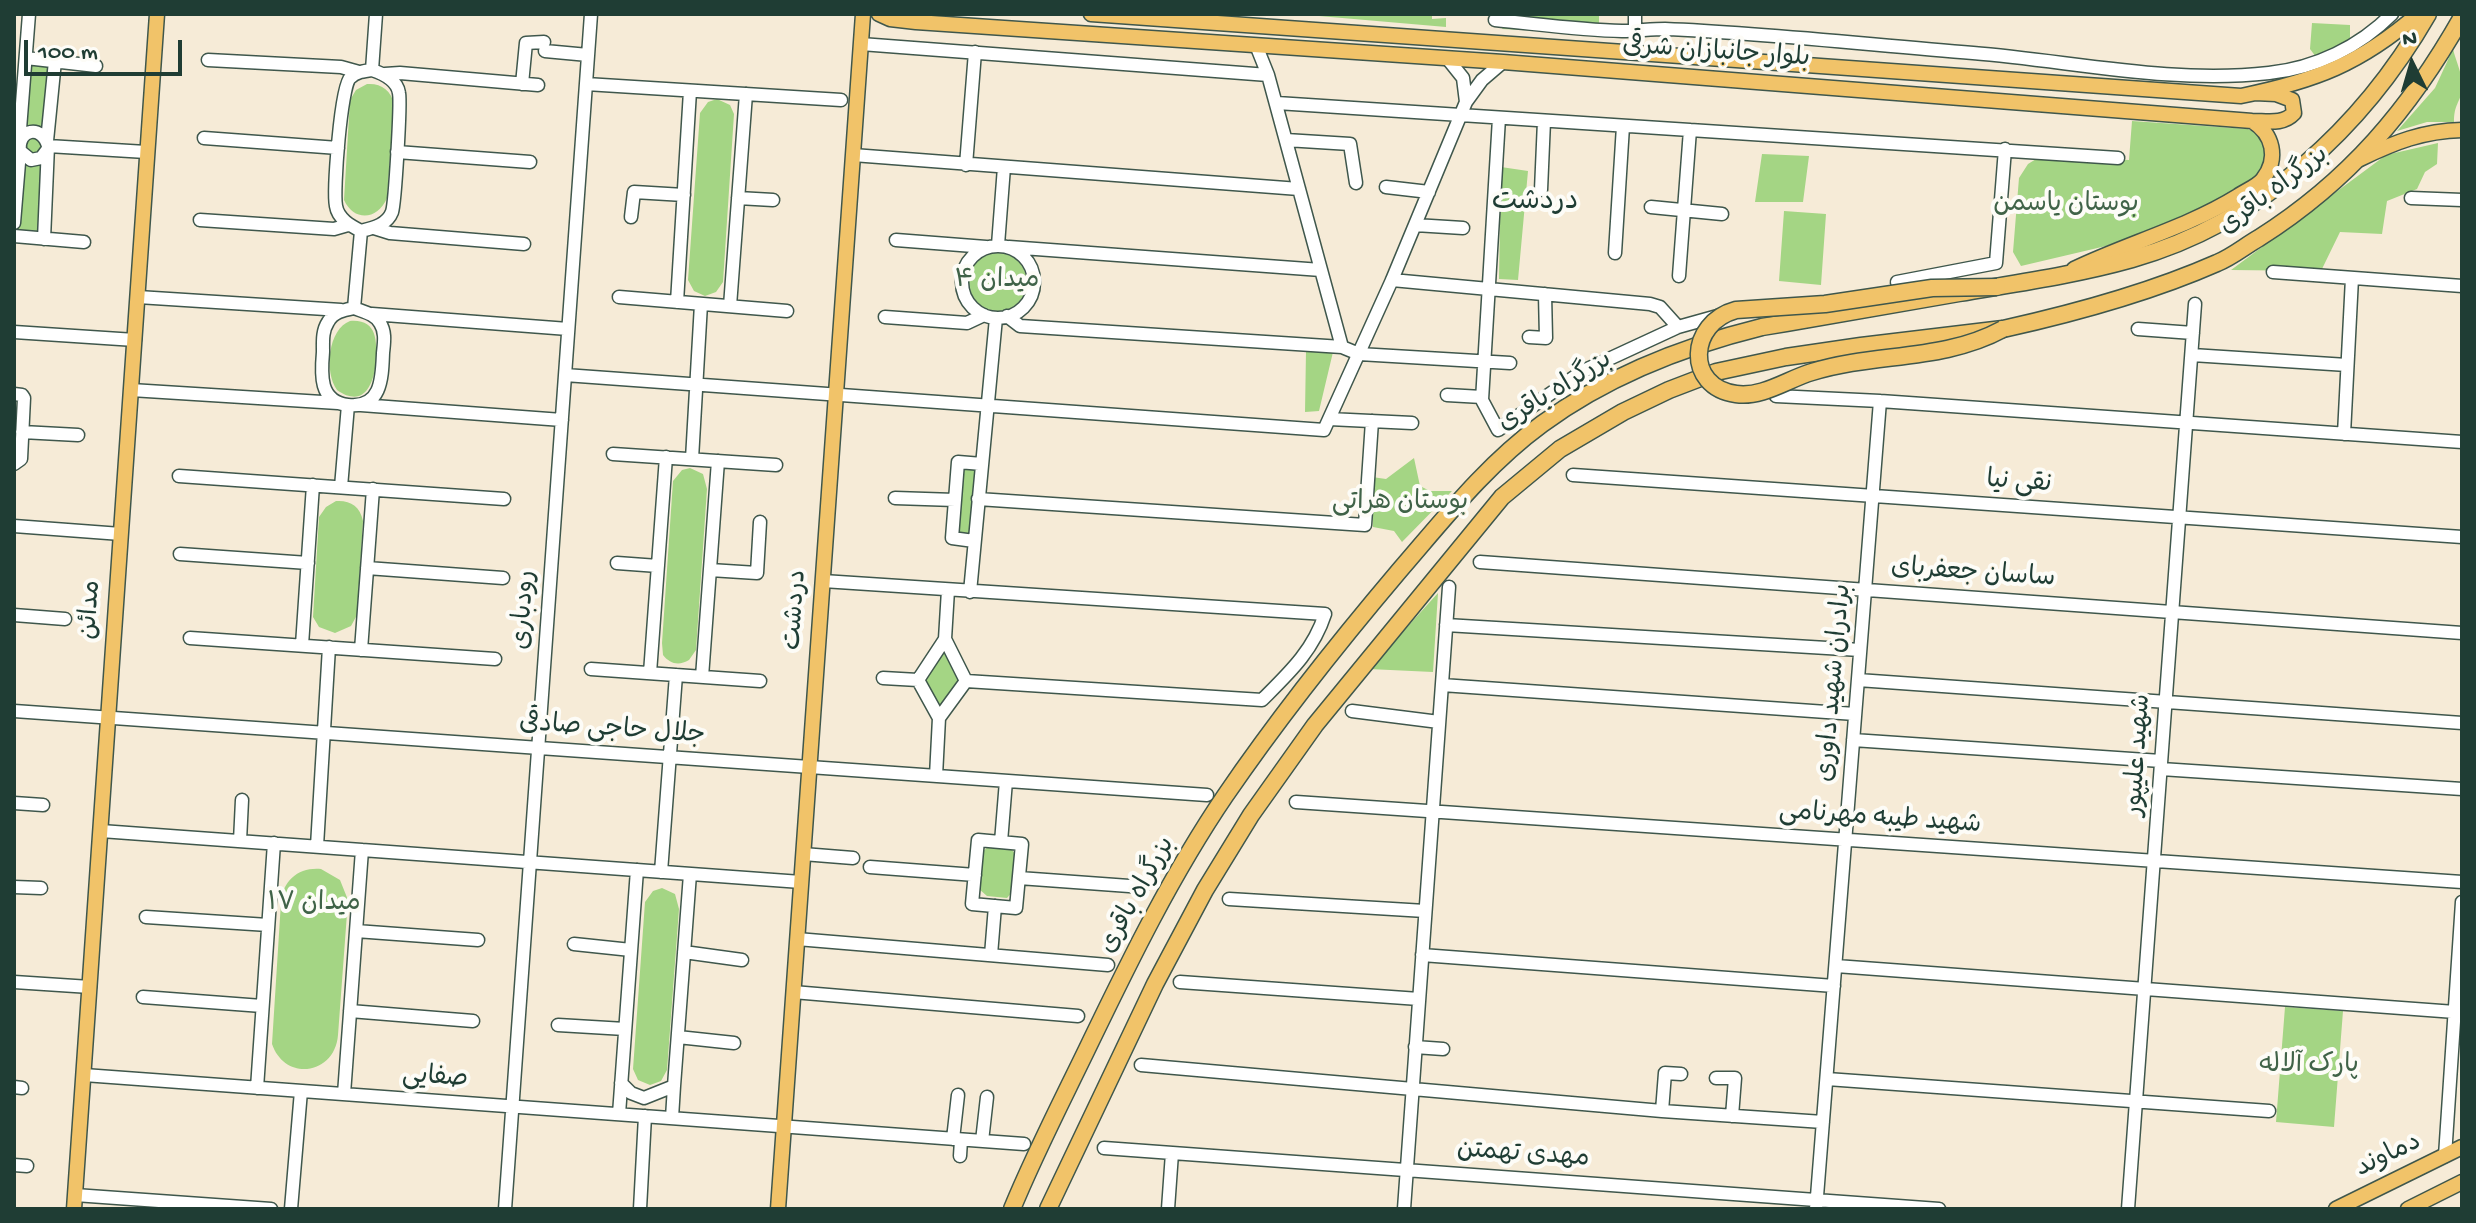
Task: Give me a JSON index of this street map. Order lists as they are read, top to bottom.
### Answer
{
  "streets": {
    "highway": ["بزرگراه باقری"],
    "main road": [
      "بلوار جانبازان شرقی",
      "مدائن",
      "دردشت",
      "دماوند"
    ],
    "street": [
      "نقی نیا",
      "ساسان جعفربای",
      "رودباری",
      "برادران شهید داوری",
      "جلال حاجی صادقی",
      "شهید علیپور",
      "شهید طیبه مهرنامی",
      "صفایی",
      "مهدی تهمتن"
    ]
  },
  "crossings": [
    ["نقی نیا", "برادران شهید داوری"],
    ["نقی نیا", "شهید علیپور"],
    ["ساسان جعفربای", "برادران شهید داوری"],
    ["ساسان جعفربای", "شهید علیپور"],
    ["مدائن", "جلال حاجی صادقی"],
    ["مدائن", "صفایی"],
    ["رودباری", "جلال حاجی صادقی"],
    ["رودباری", "صفایی"],
    ["دردشت", "جلال حاجی صادقی"],
    ["دردشت", "صفایی"],
    ["برادران شهید داوری", "شهید طیبه مهرنامی"],
    ["برادران شهید داوری", "مهدی تهمتن"],
    ["شهید علیپور", "شهید طیبه مهرنامی"]
  ],
  "districts": ["دردشت"],
  "parks": [
    "بوستان یاسمن",
    "میدان ۴",
    "بوستان هراتی",
    "میدان ۱۷",
    "پارک آلاله"
  ],
  "scale_bar": "100 m",
  "north": "top"
}
